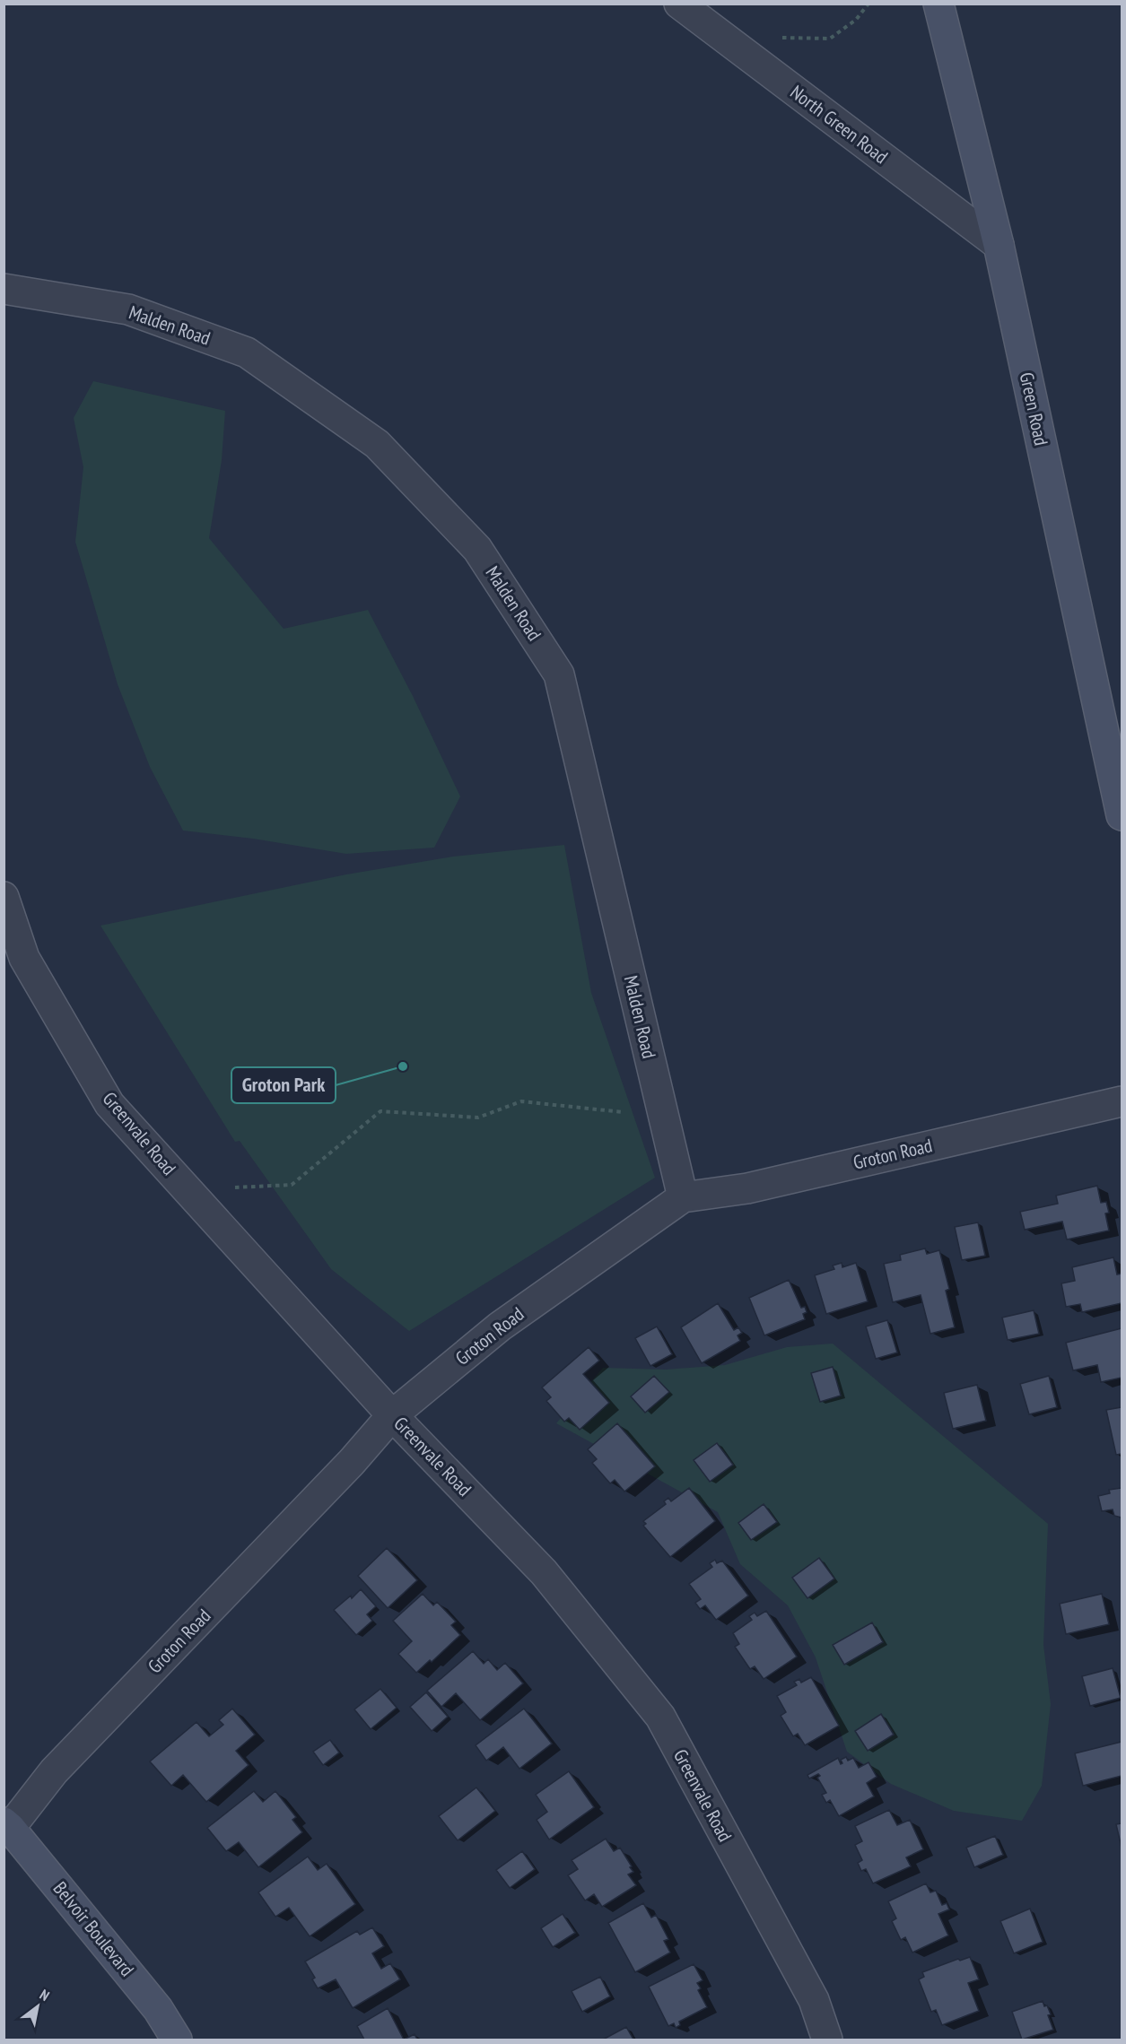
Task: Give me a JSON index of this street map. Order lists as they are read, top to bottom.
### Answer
{
  "streets": {
    "main road": ["Green Road", "Belvoir Boulevard"],
    "street": [
      "North Green Road",
      "Malden Road",
      "Greenvale Road",
      "Groton Road"
    ]
  },
  "crossings": [
    ["North Green Road", "Green Road"],
    ["Malden Road", "Groton Road"],
    ["Greenvale Road", "Groton Road"],
    ["Groton Road", "Belvoir Boulevard"]
  ],
  "places": ["Groton Park"],
  "north": "top right"
}
